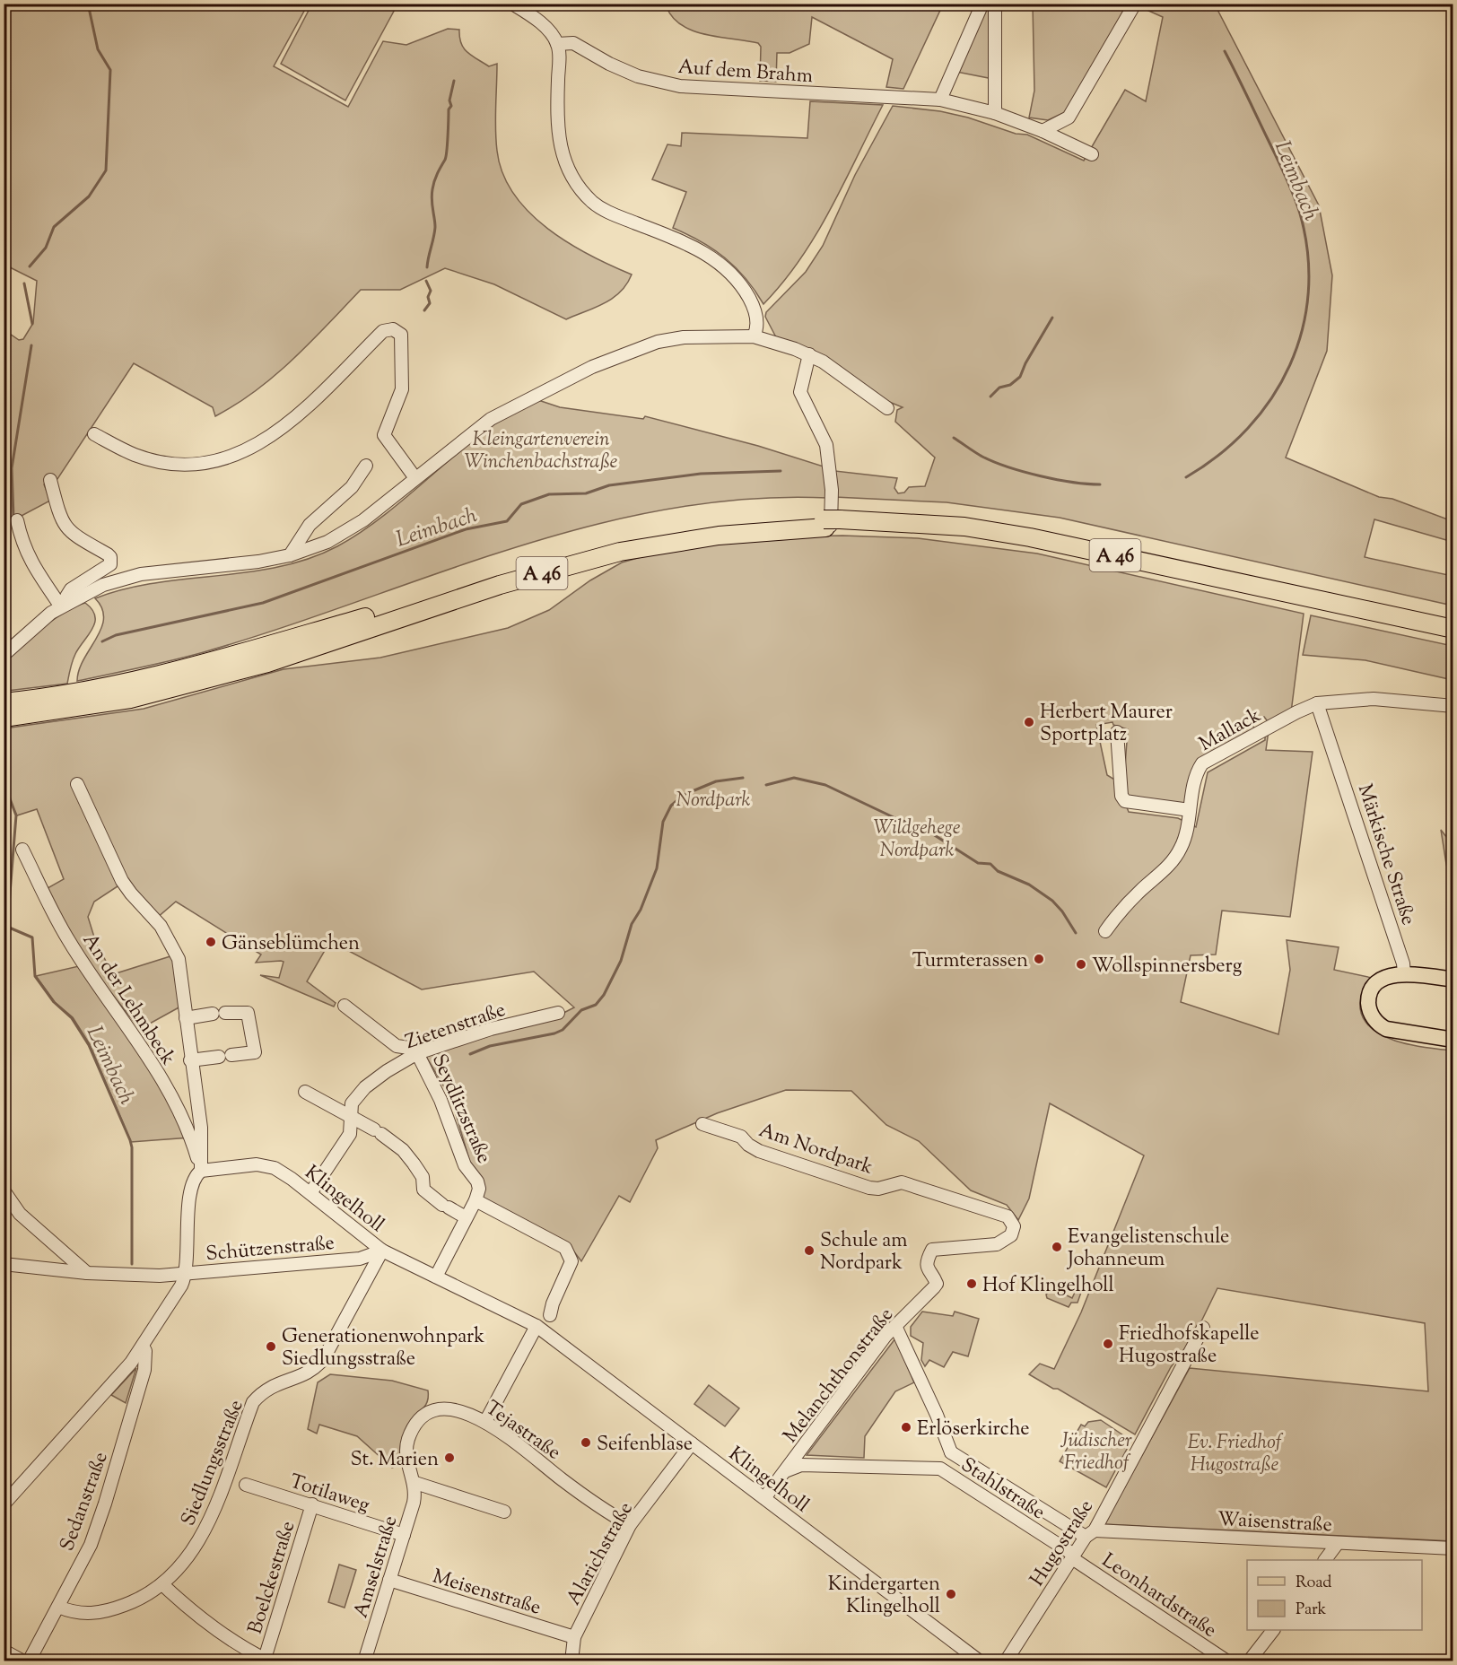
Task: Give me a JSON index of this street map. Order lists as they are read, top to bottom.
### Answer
{
  "streets": {
    "highway": ["A 46"],
    "street": [
      "Auf dem Brahm",
      "Mallack",
      "Märkische Straße",
      "An der Lehmbeck",
      "Zietenstraße",
      "Seydlitzstraße",
      "Am Nordpark",
      "Klingelholl",
      "Schützenstraße",
      "Melanchthonstraße",
      "Tejastraße",
      "Siedlungsstraße",
      "Stahlstraße",
      "Totilaweg",
      "Sedanstraße",
      "Waisenstraße",
      "Hugostraße",
      "Alarichstraße",
      "Amselstraße",
      "Boelckestraße",
      "Meisenstraße",
      "Leonhardstraße"
    ]
  },
  "crossings": [
    ["Mallack", "Märkische Straße"],
    ["An der Lehmbeck", "Klingelholl"],
    ["Zietenstraße", "Seydlitzstraße"],
    ["Zietenstraße", "Klingelholl"],
    ["Am Nordpark", "Melanchthonstraße"],
    ["Klingelholl", "Schützenstraße"],
    ["Klingelholl", "Siedlungsstraße"],
    ["Klingelholl", "Alarichstraße"],
    ["Schützenstraße", "Siedlungsstraße"],
    ["Melanchthonstraße", "Stahlstraße"],
    ["Tejastraße", "Alarichstraße"],
    ["Tejastraße", "Amselstraße"],
    ["Siedlungsstraße", "Totilaweg"],
    ["Siedlungsstraße", "Sedanstraße"],
    ["Stahlstraße", "Waisenstraße"],
    ["Stahlstraße", "Hugostraße"],
    ["Stahlstraße", "Leonhardstraße"],
    ["Totilaweg", "Amselstraße"],
    ["Totilaweg", "Boelckestraße"],
    ["Waisenstraße", "Hugostraße"],
    ["Hugostraße", "Leonhardstraße"],
    ["Alarichstraße", "Meisenstraße"],
    ["Amselstraße", "Meisenstraße"]
  ],
  "water": ["Leimbach"],
  "parks": [
    "Kleingartenverein Winchenbachstraße",
    "Nordpark",
    "Wildgehege Nordpark",
    "Jüdischer Friedhof",
    "Ev. Friedhof Hugostraße"
  ],
  "places": [
    "Herbert Maurer Sportplatz",
    "Gänseblümchen",
    "Turmterassen",
    "Wollspinnersberg",
    "Evangelistenschule Johanneum",
    "Schule am Nordpark",
    "Hof Klingelholl",
    "Friedhofskapelle Hugostraße",
    "Generationenwohnpark Siedlungsstraße",
    "Erlöserkirche",
    "Seifenblase",
    "St. Marien",
    "Kindergarten Klingelholl"
  ],
  "legend": ["Road", "Park"]
}
